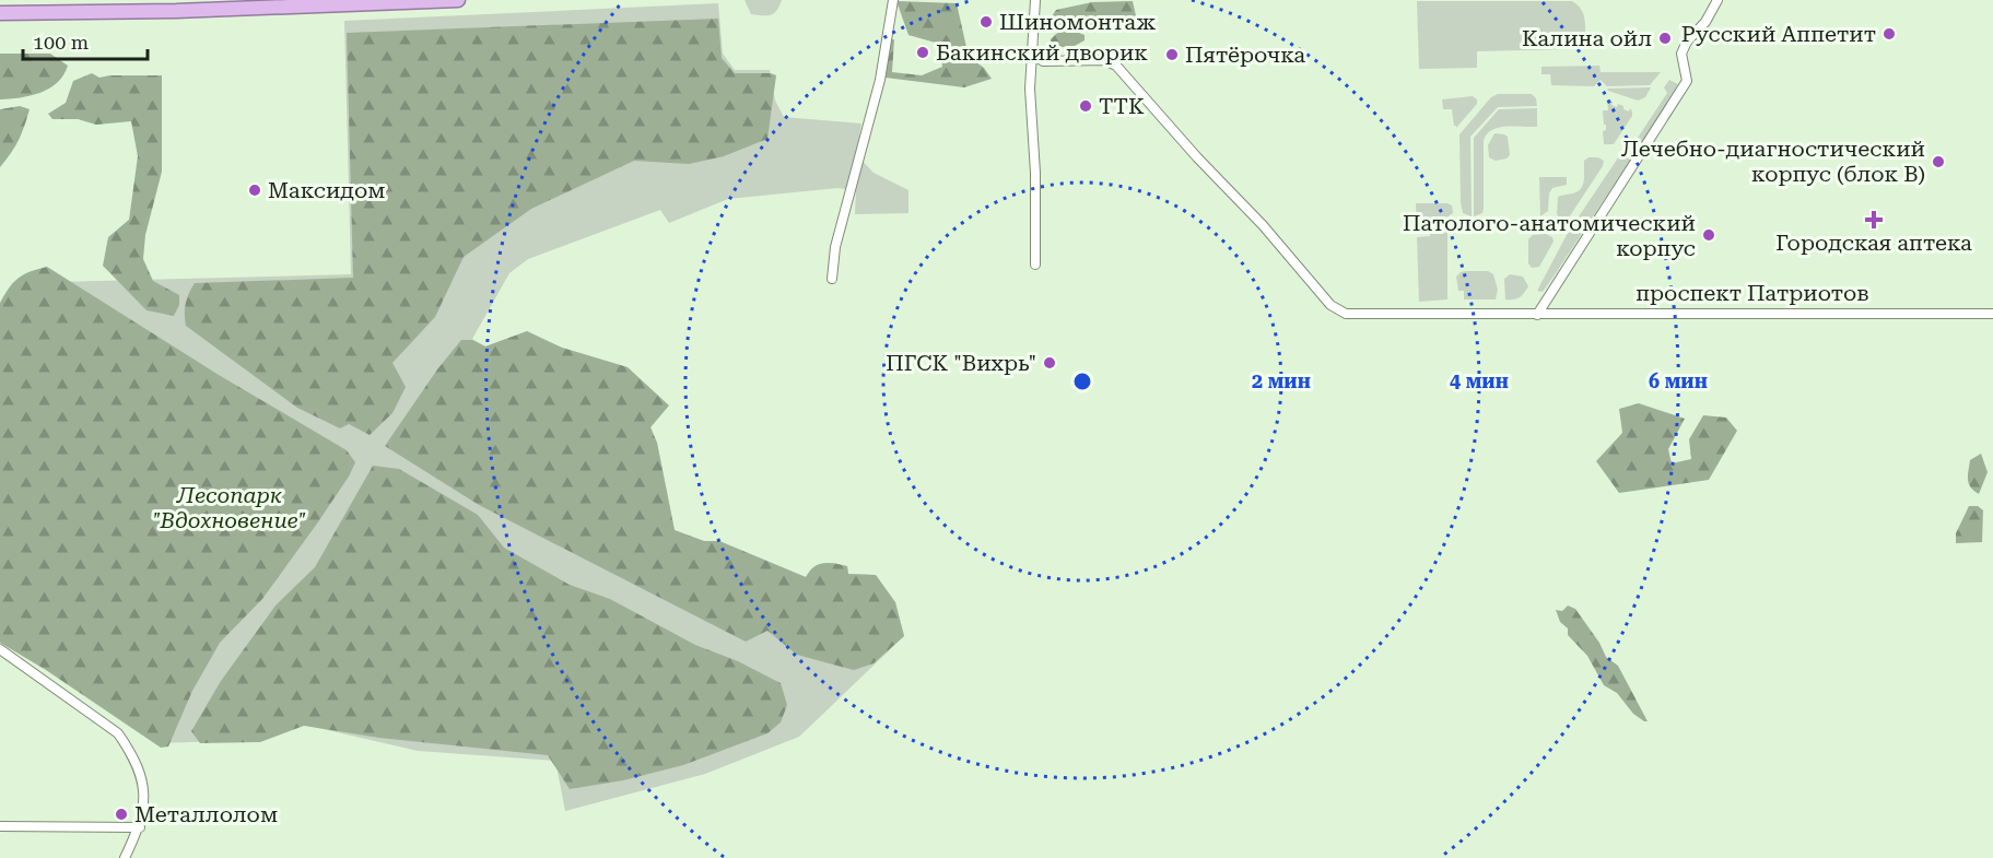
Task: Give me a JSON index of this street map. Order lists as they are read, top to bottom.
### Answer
{
  "streets": {
    "street": ["проспект Патриотов"]
  },
  "parks": ["Лесопарк \"Вдохновение\""],
  "places": {
    "other": [
      "Шиномонтаж",
      "Русский Аппетит",
      "Калина ойл",
      "Бакинский дворик",
      "Пятёрочка",
      "ТТК",
      "Лечебно-диагностический корпус (блок В)",
      "Максидом",
      "Патолого-анатомический корпус",
      "ПГСК \"Вихрь\"",
      "Металлолом"
    ],
    "health": ["Городская аптека"]
  },
  "scale_bar": "100 m",
  "rings": ["2 мин", "4 мин", "6 мин"]
}
